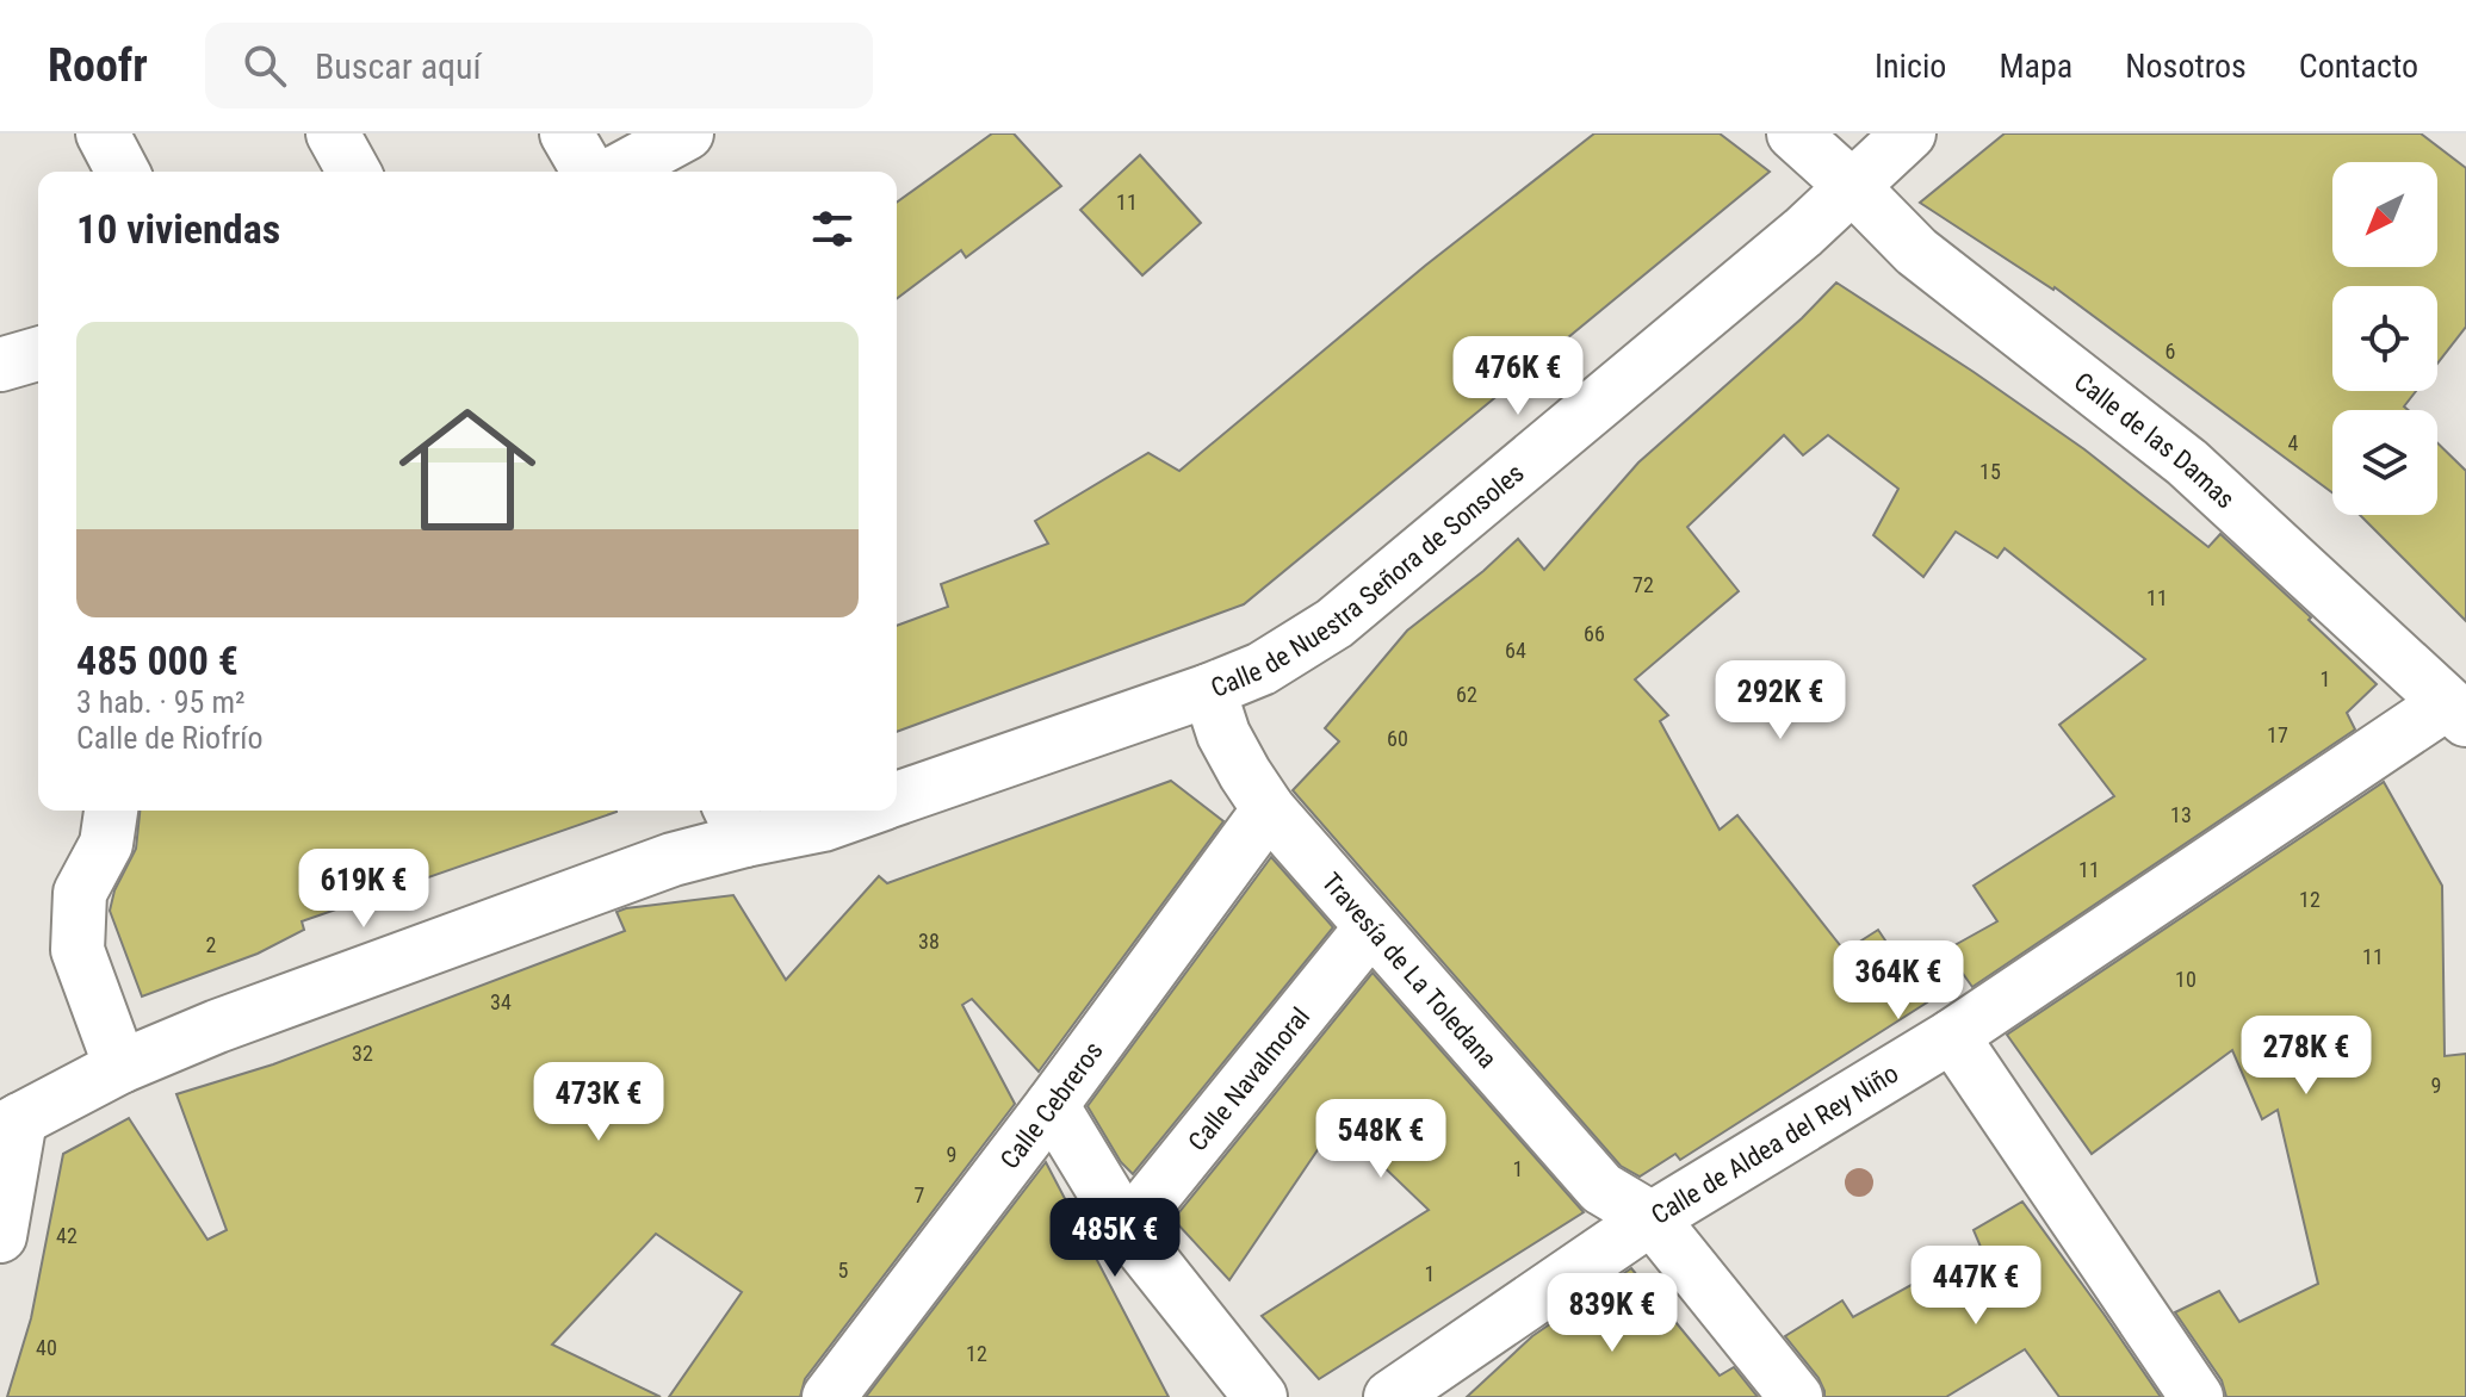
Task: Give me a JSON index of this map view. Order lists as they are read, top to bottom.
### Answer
{
  "streets": {
    "street": [
      "Calle de las Damas",
      "Calle de Nuestra Señora de Sonsoles",
      "Travesía de La Toledana",
      "Calle Navalmoral",
      "Calle Cebreros",
      "Calle de Aldea del Rey Niño"
    ]
  },
  "crossings": [
    ["Calle de las Damas", "Calle de Nuestra Señora de Sonsoles"],
    ["Calle de las Damas", "Calle de Aldea del Rey Niño"],
    ["Calle de Nuestra Señora de Sonsoles", "Travesía de La Toledana"],
    ["Travesía de La Toledana", "Calle Navalmoral"],
    ["Travesía de La Toledana", "Calle Cebreros"],
    ["Travesía de La Toledana", "Calle de Aldea del Rey Niño"]
  ],
  "house_numbers": [
    "11",
    "6",
    "4",
    "15",
    "72",
    "11",
    "66",
    "64",
    "1",
    "62",
    "17",
    "60",
    "13",
    "11",
    "12",
    "38",
    "2",
    "11",
    "10",
    "34",
    "32",
    "9",
    "9",
    "1",
    "7",
    "42",
    "5",
    "1",
    "40",
    "12"
  ],
  "north": "bottom left",
  "page": {
    "header": "Roofr",
    "search": "Buscar aquí",
    "nav": [
      "Inicio",
      "Mapa",
      "Nosotros",
      "Contacto"
    ],
    "heading": "10 viviendas",
    "list": [
      {
        "name": "485 000 €",
        "note": "3 hab. · 95 m² · Calle de Riofrío"
      }
    ],
    "price": [
      "476K €",
      "292K €",
      "619K €",
      "364K €",
      "278K €",
      "473K €",
      "548K €",
      "485K €",
      "447K €",
      "839K €"
    ]
  }
}
